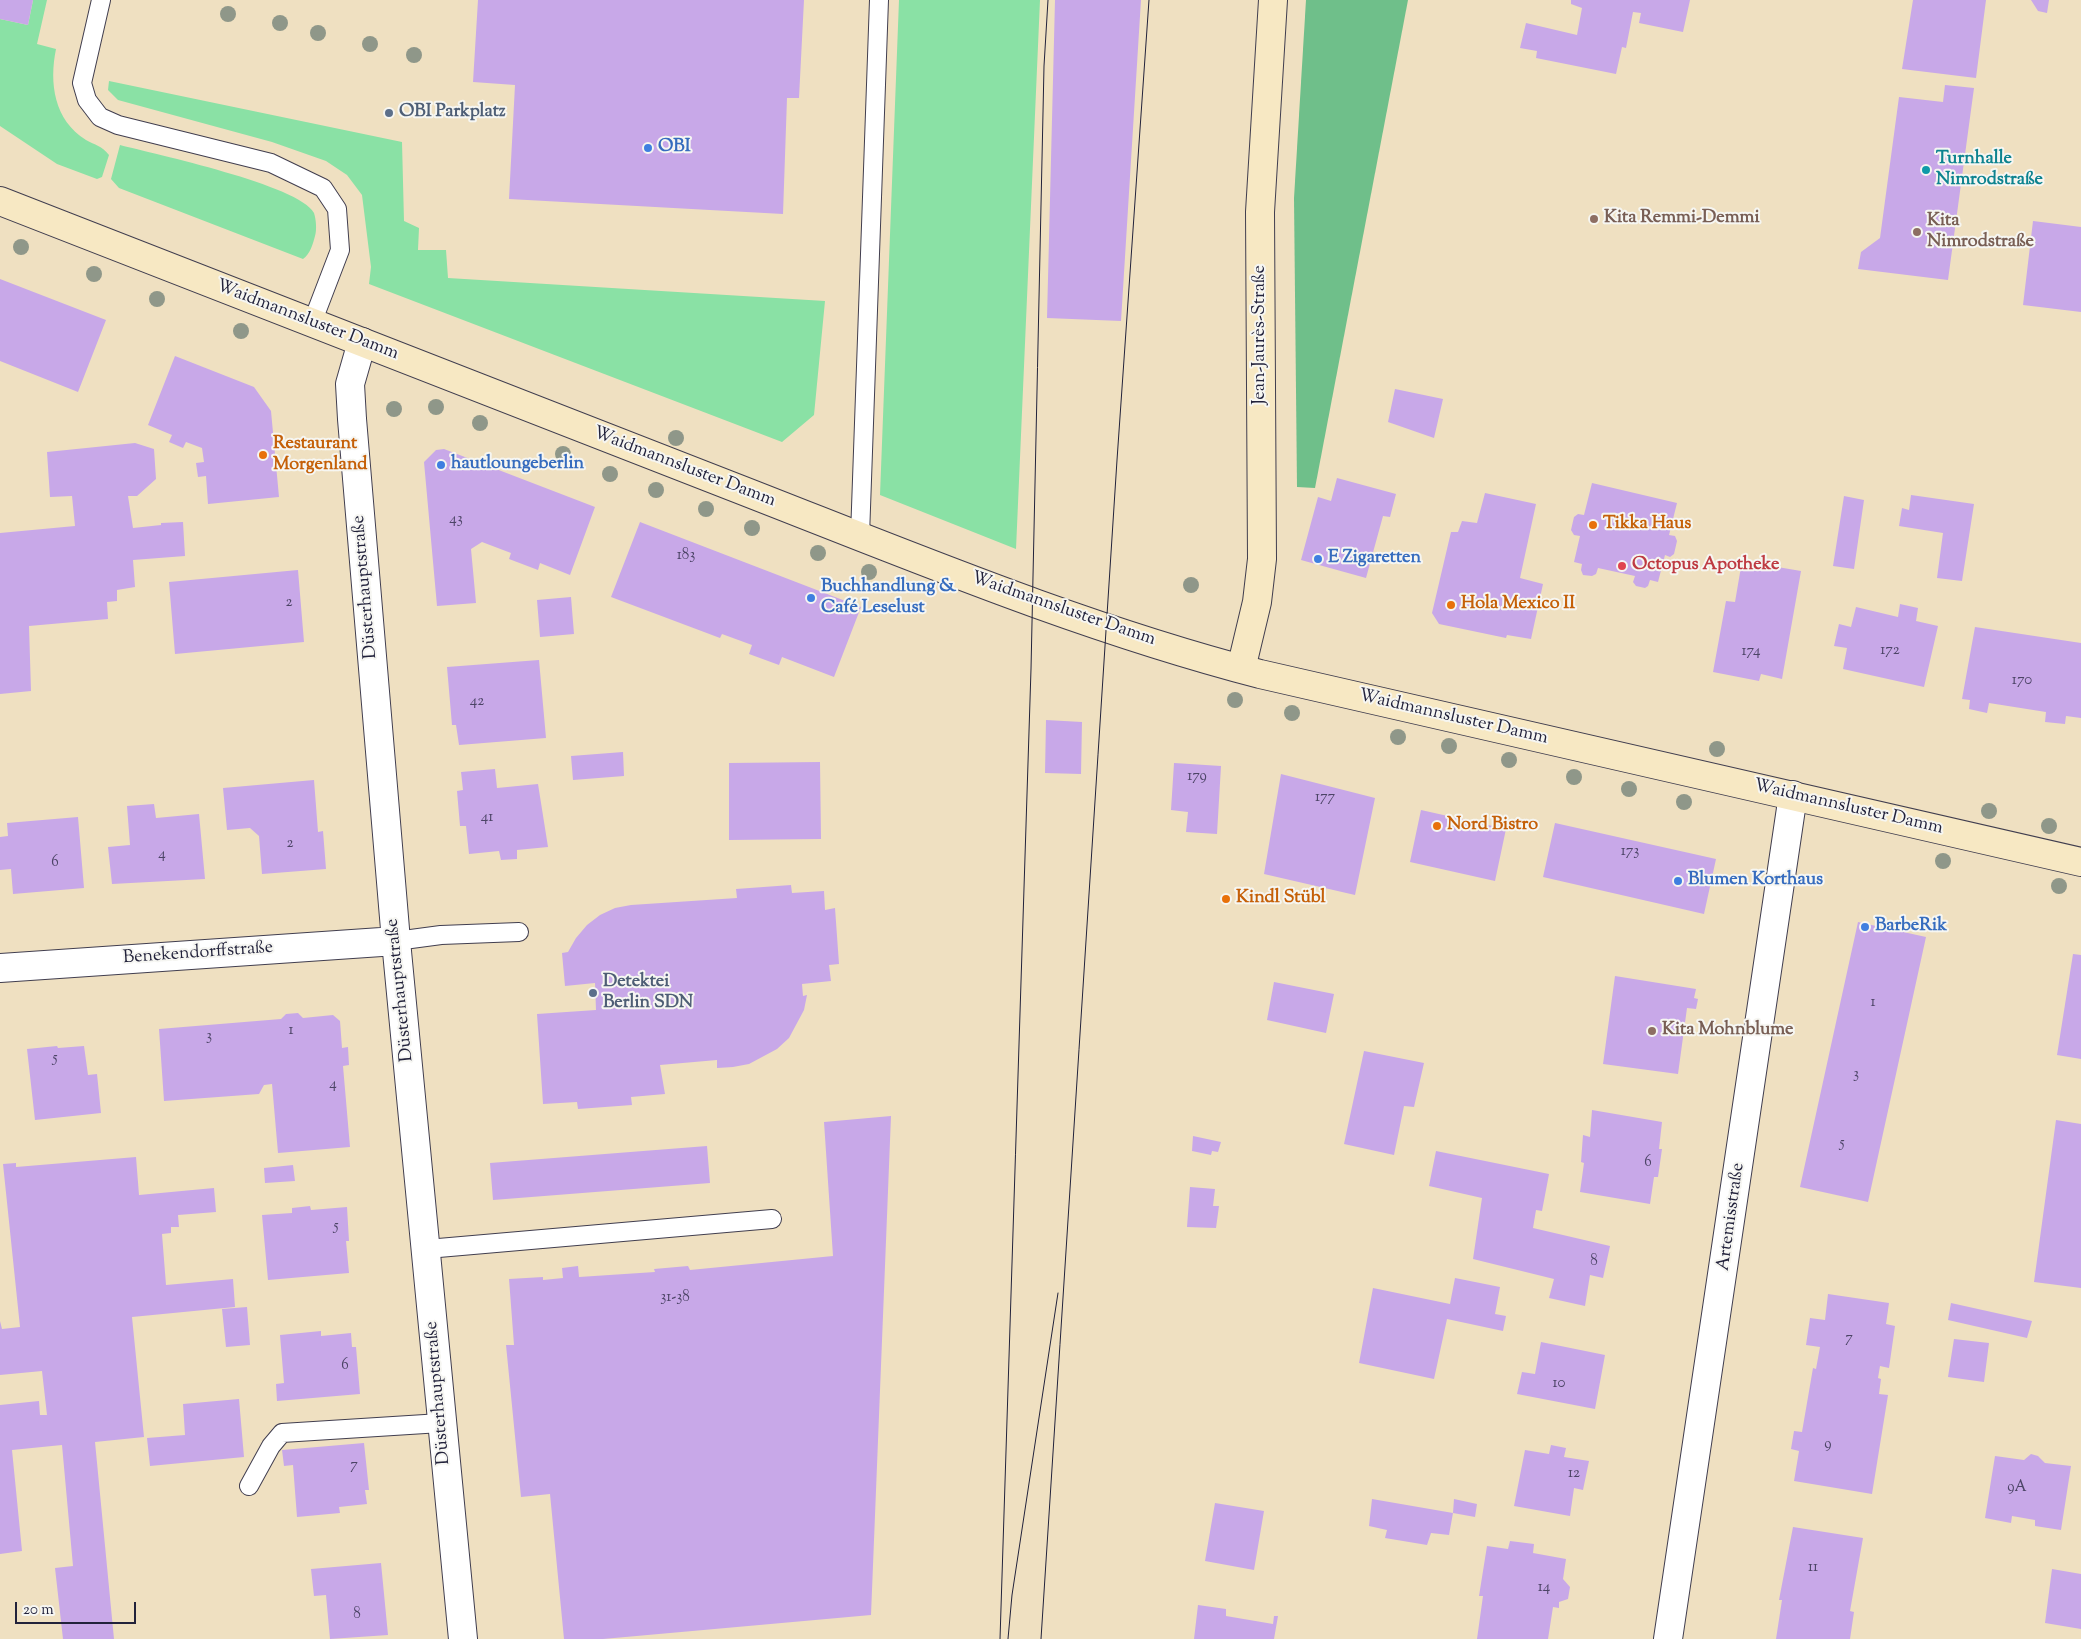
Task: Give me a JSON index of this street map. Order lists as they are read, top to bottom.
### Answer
{
  "streets": {
    "main road": ["Waidmannsluster Damm", "Jean-Jaurès-Straße"],
    "street": ["Düsterhauptstraße", "Benekendorffstraße", "Artemisstraße"]
  },
  "crossings": [
    ["Waidmannsluster Damm", "Jean-Jaurès-Straße"],
    ["Waidmannsluster Damm", "Düsterhauptstraße"],
    ["Waidmannsluster Damm", "Artemisstraße"],
    ["Düsterhauptstraße", "Benekendorffstraße"]
  ],
  "places": [
    "OBI Parkplatz",
    "OBI",
    "Turnhalle Nimrodstraße",
    "Kita Remmi-Demmi",
    "Kita Nimrodstraße",
    "Restaurant Morgenland",
    "hautloungeberlin",
    "Tikka Haus",
    "E Zigaretten",
    "Octopus Apotheke",
    "Buchhandlung & Café Leselust",
    "Hola Mexico II",
    "Nord Bistro",
    "Blumen Korthaus",
    "Kindl Stübl",
    "BarbeRik",
    "Detektei Berlin SDN",
    "Kita Mohnblume"
  ],
  "house_numbers": [
    "43",
    "183",
    "2",
    "172",
    "174",
    "170",
    "42",
    "179",
    "177",
    "41",
    "2",
    "173",
    "4",
    "6",
    "1",
    "1",
    "3",
    "5",
    "3",
    "4",
    "5",
    "6",
    "5",
    "8",
    "31-38",
    "7",
    "6",
    "10",
    "9",
    "7",
    "12",
    "9A",
    "11",
    "14",
    "8"
  ],
  "scale_bar": "20 m"
}
